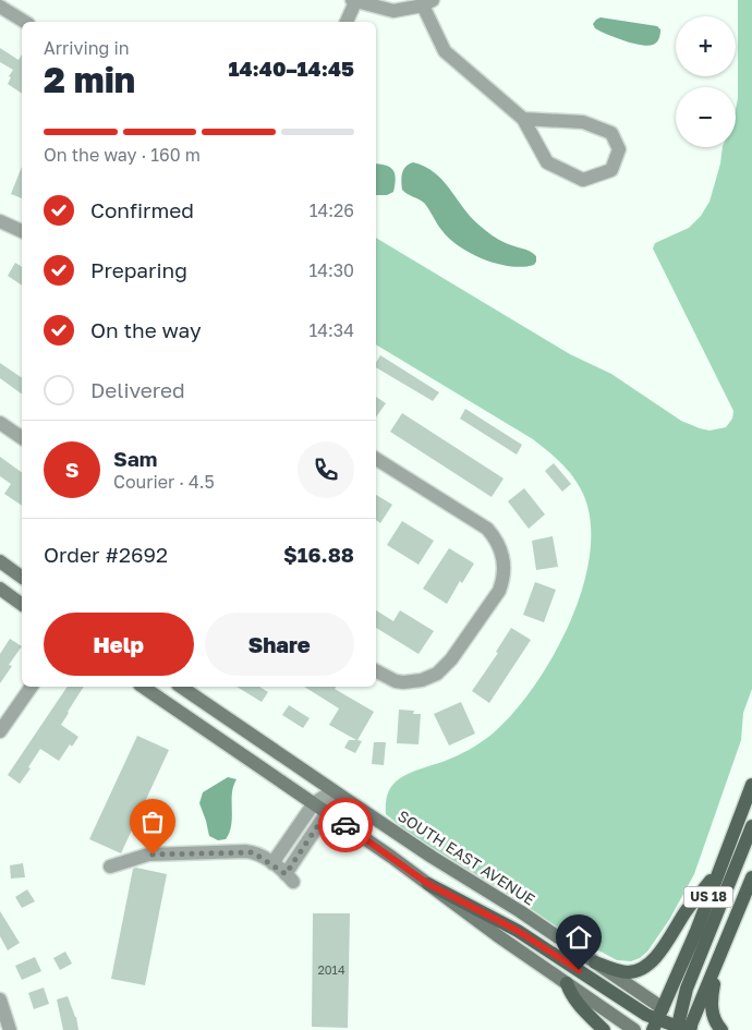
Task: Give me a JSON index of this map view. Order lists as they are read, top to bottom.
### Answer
{
  "streets": {
    "main road": ["SOUTH EAST AVENUE", "US 18"]
  },
  "crossings": [
    ["SOUTH EAST AVENUE", "US 18"]
  ],
  "house_numbers": ["2014"],
  "page": {
    "map_buttons": ["+", "−"],
    "heading": ["2 min", "Arriving in", "14:40–14:45"],
    "panel": [
      "Sam",
      "Courier · 4.5",
      "Order #2692",
      "$16.88"
    ],
    "bar": "On the way · 160 m",
    "list": [
      ["Confirmed", "14:26"],
      ["Preparing", "14:30"],
      ["On the way", "14:34"],
      "Delivered"
    ],
    "round": "S",
    "buttons": ["Help", "Share"]
  }
}
